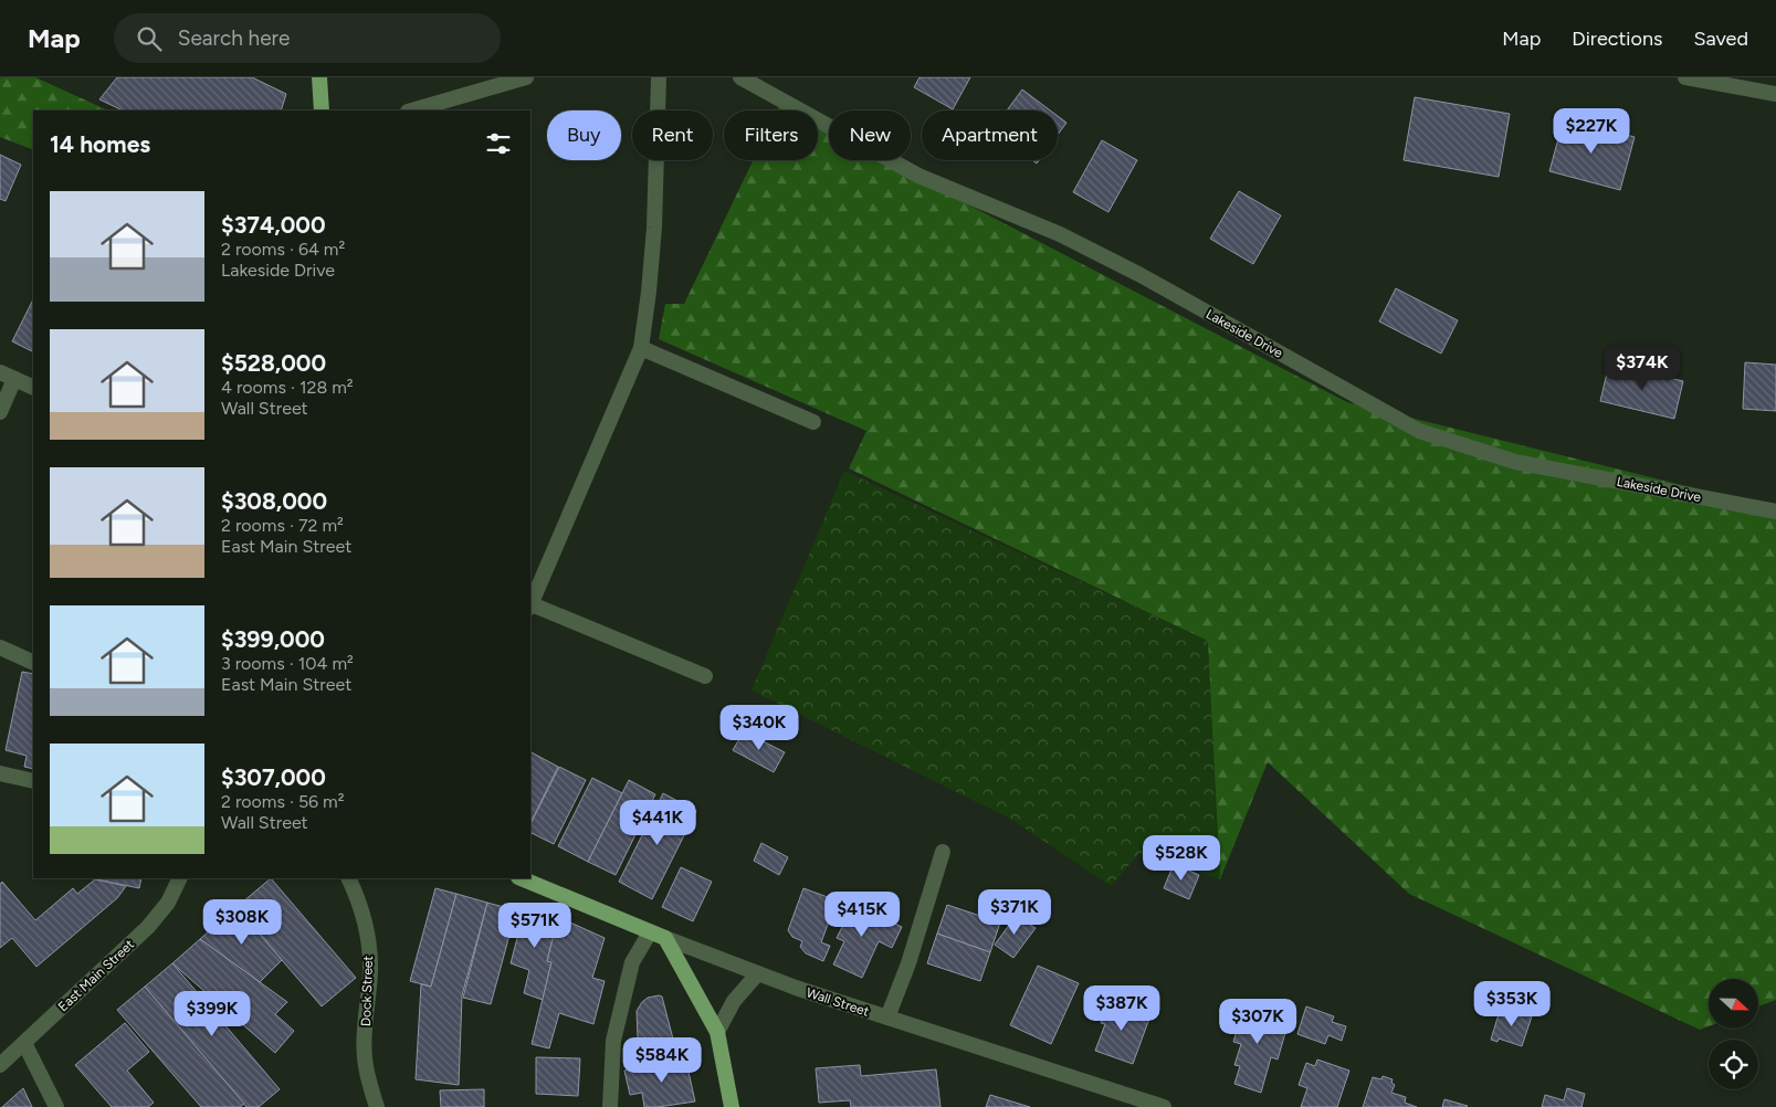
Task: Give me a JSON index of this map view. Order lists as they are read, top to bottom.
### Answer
{
  "streets": {
    "main road": ["Wall Street"],
    "street": ["Lakeside Drive", "East Main Street", "Dock Street"]
  },
  "north": "right",
  "page": {
    "header": "Map",
    "search": "Search here",
    "nav": ["Map", "Directions", "Saved"],
    "price": [
      "$227K",
      "$374K",
      "$340K",
      "$441K",
      "$528K",
      "$371K",
      "$415K",
      "$308K",
      "$571K",
      "$353K",
      "$387K",
      "$399K",
      "$307K",
      "$584K"
    ],
    "chip": [
      "Buy",
      "Rent",
      "Filters",
      "New",
      "Apartment"
    ],
    "heading": "14 homes",
    "list": [
      {
        "name": "$374,000",
        "note": "2 rooms · 64 m² · Lakeside Drive"
      },
      {
        "name": "$528,000",
        "note": "4 rooms · 128 m² · Wall Street"
      },
      {
        "name": "$308,000",
        "note": "2 rooms · 72 m² · East Main Street"
      },
      {
        "name": "$399,000",
        "note": "3 rooms · 104 m² · East Main Street"
      },
      {
        "name": "$307,000",
        "note": "2 rooms · 56 m² · Wall Street"
      }
    ]
  }
}
